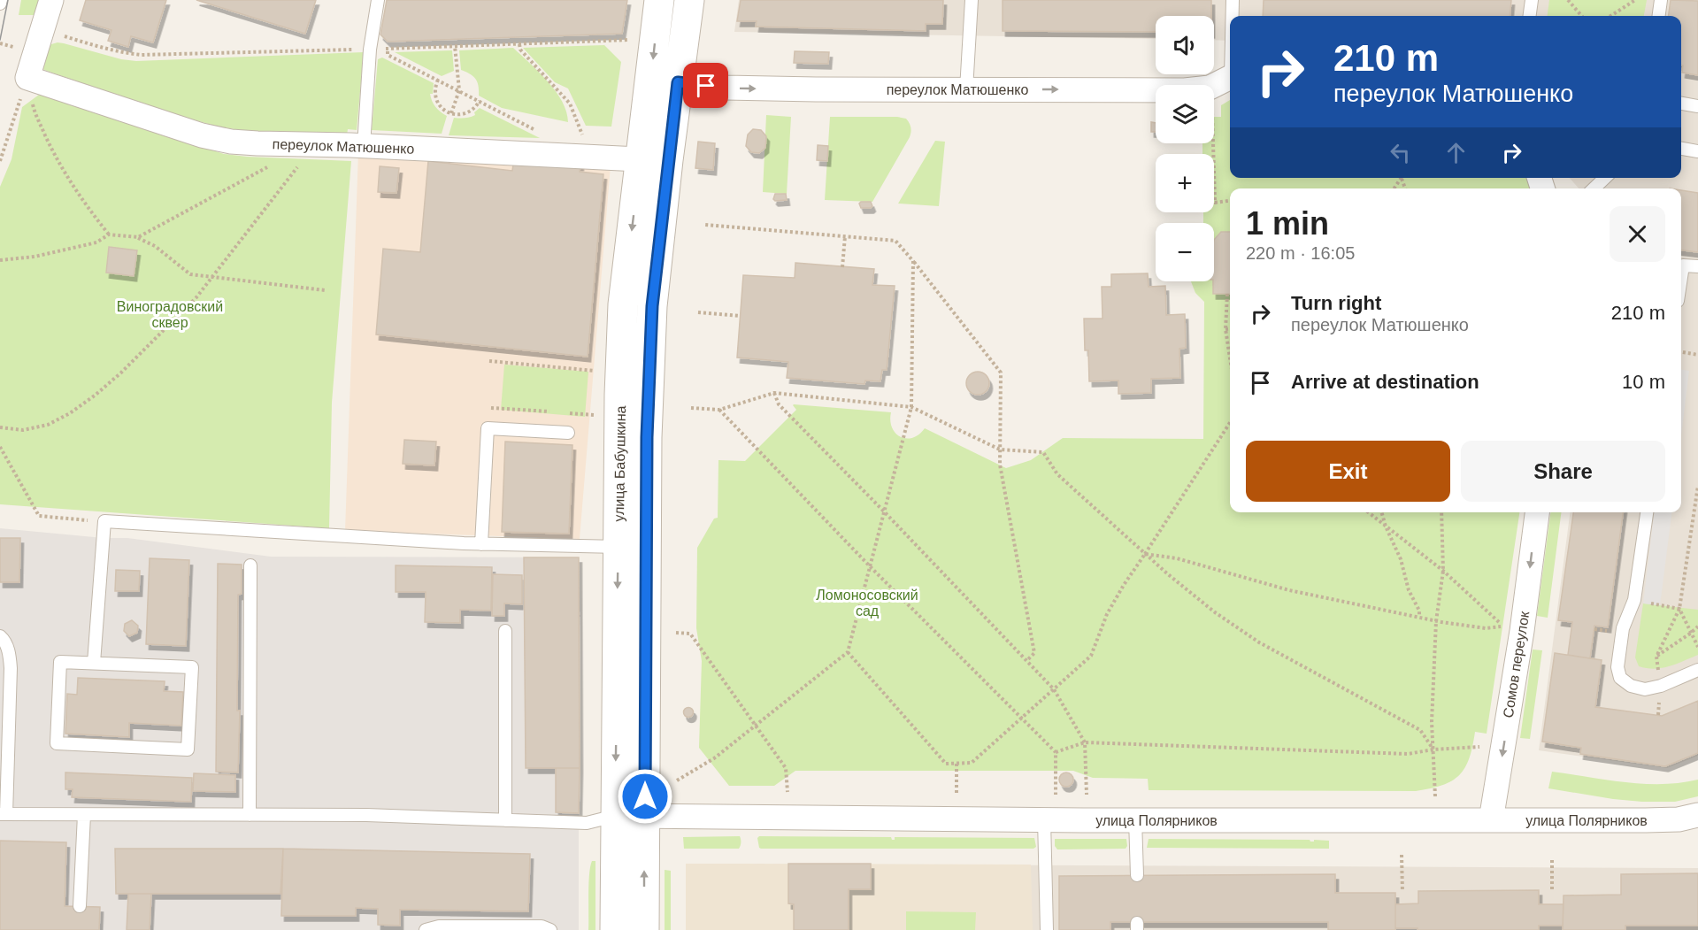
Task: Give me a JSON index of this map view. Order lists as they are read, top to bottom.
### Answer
{
  "streets": {
    "street": [
      "переулок Матюшенко",
      "улица Бабушкина",
      "Сомов переулок",
      "улица Полярников"
    ]
  },
  "crossings": [
    ["переулок Матюшенко", "улица Бабушкина"],
    ["улица Бабушкина", "улица Полярников"],
    ["Сомов переулок", "улица Полярников"]
  ],
  "one_way": ["переулок Матюшенко", "Сомов переулок"],
  "parks": ["Виноградовский сквер", "Ломоносовский сад"],
  "page": {
    "map_buttons": ["+", "−"],
    "turn": ["210 m", "переулок Матюшенко"],
    "heading": ["1 min", "220 m · 16:05"],
    "list": [
      {
        "name": "Turn right",
        "note": "переулок Матюшенко",
        "value": "210 m"
      },
      {
        "name": "Arrive at destination",
        "value": "10 m"
      }
    ],
    "buttons": ["Exit", "Share"]
  }
}
